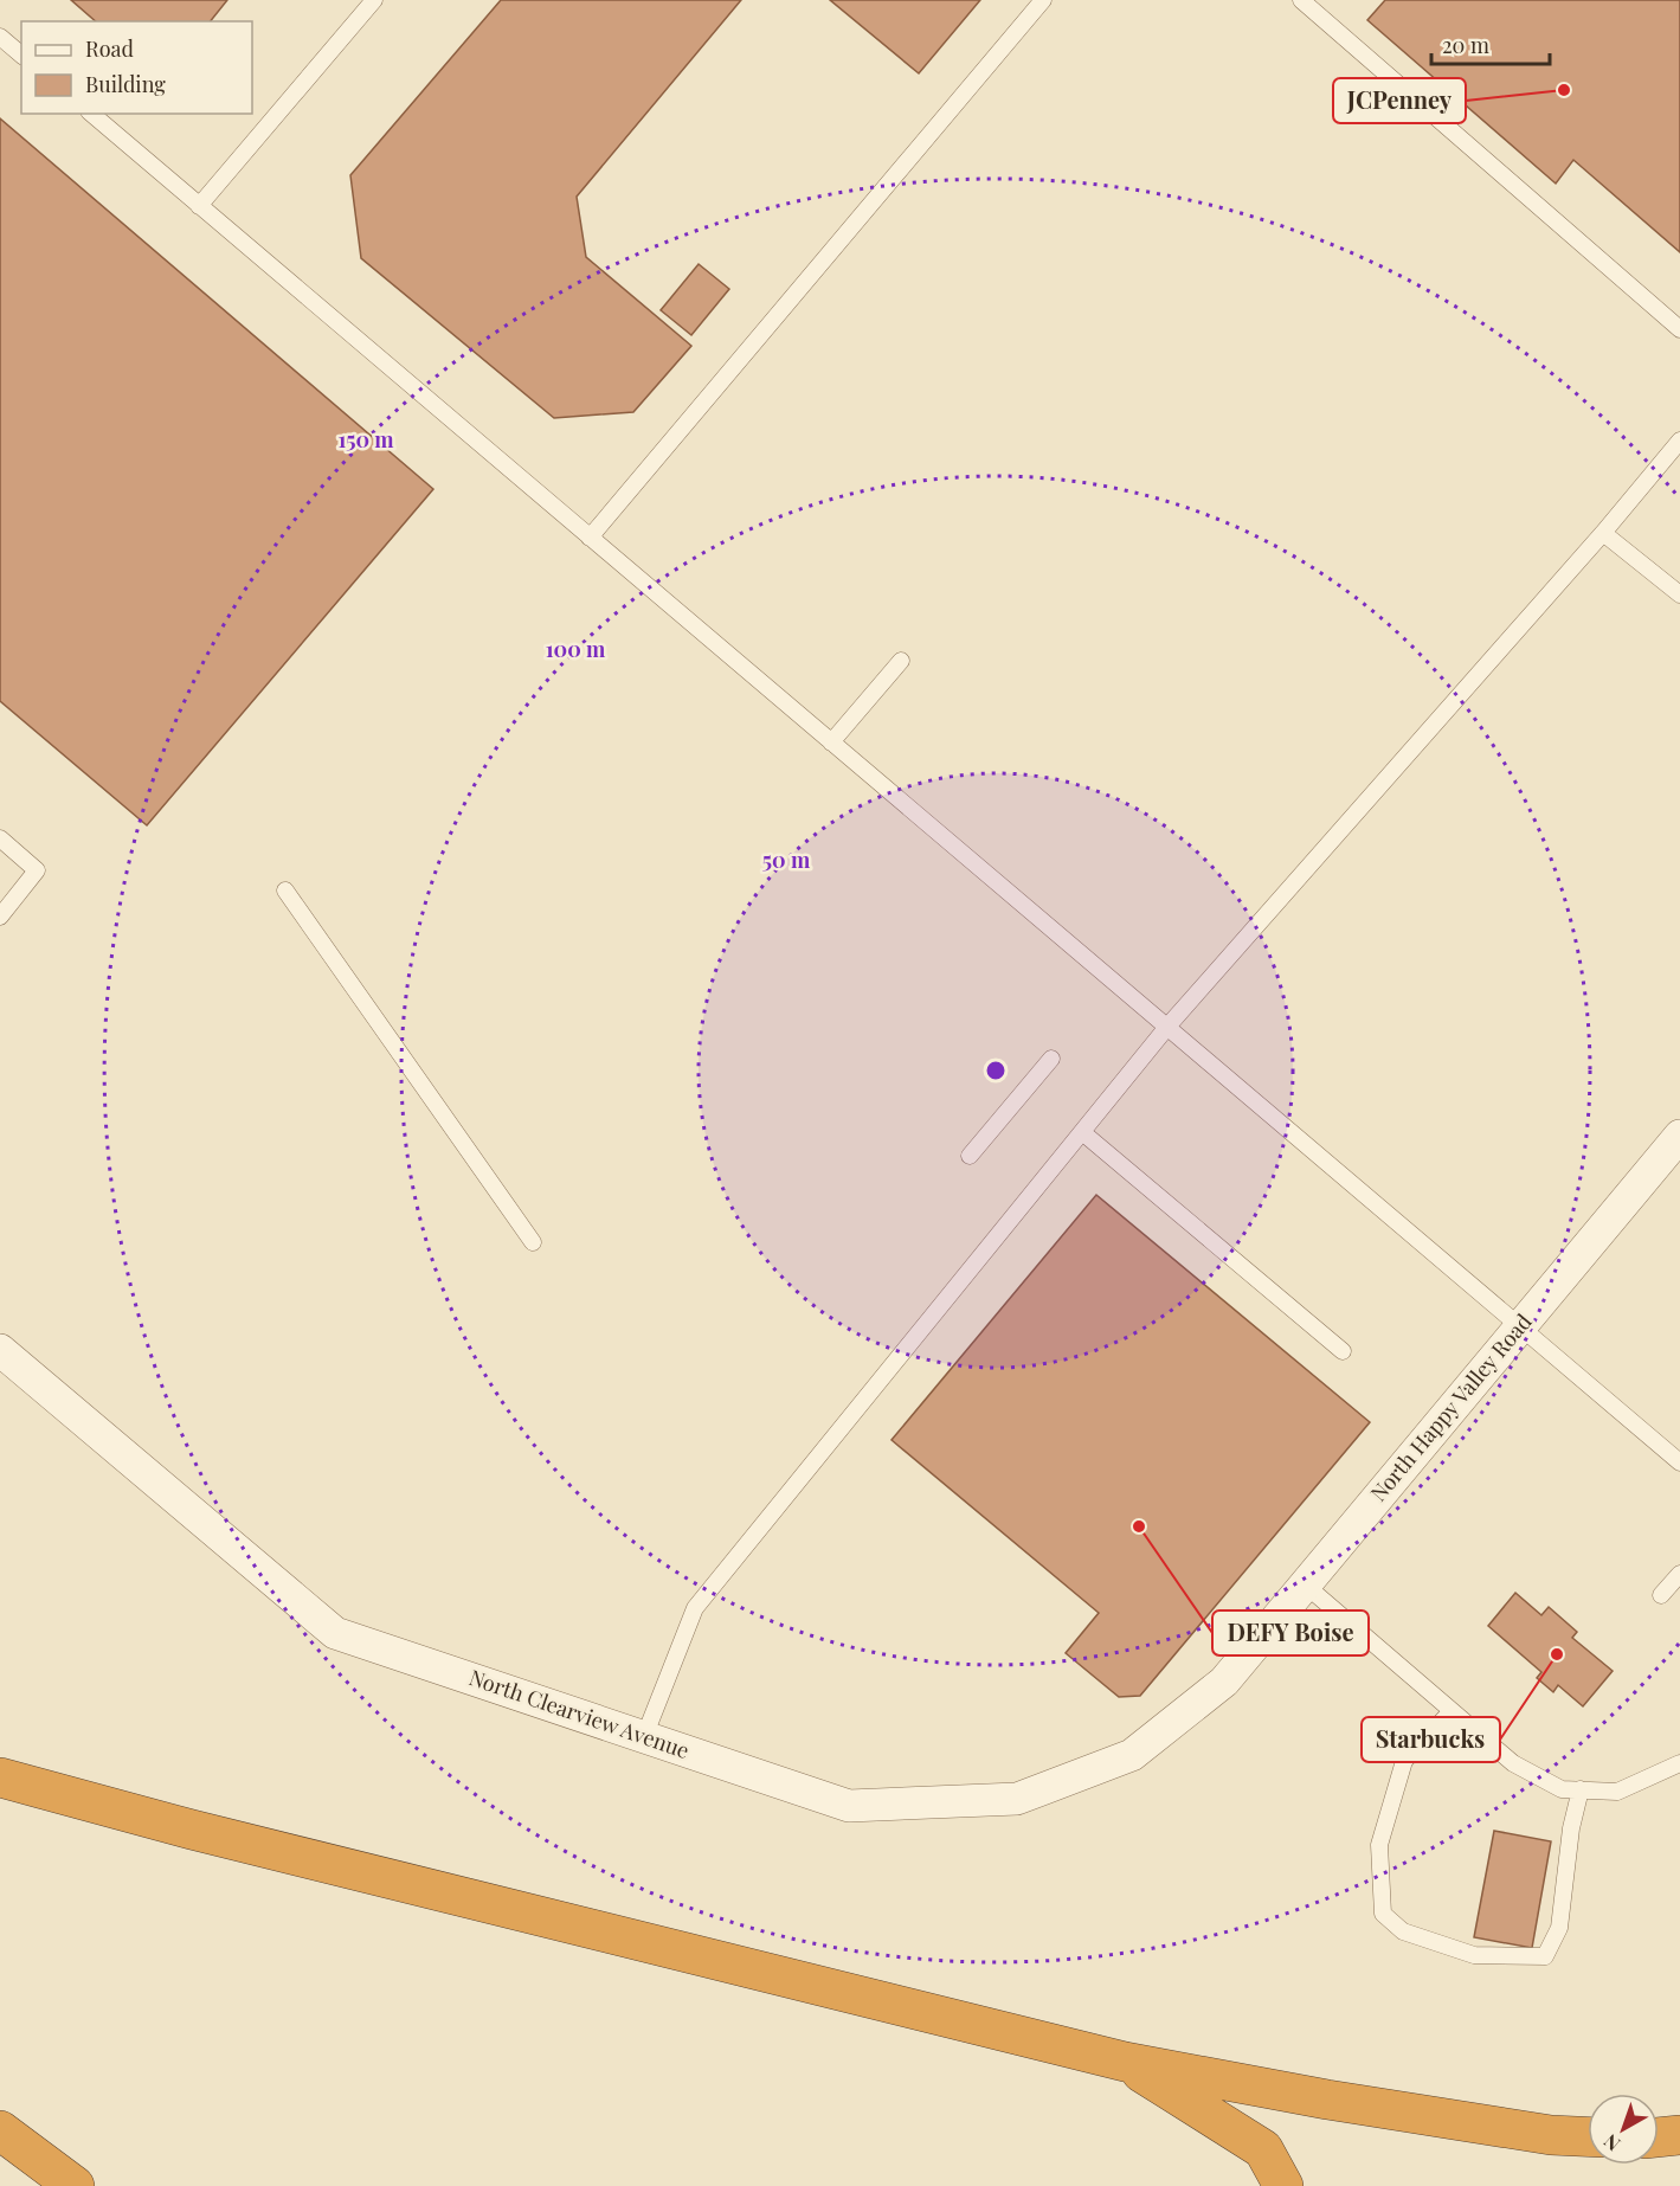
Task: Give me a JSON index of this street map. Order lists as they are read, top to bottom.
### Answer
{
  "streets": {
    "street": ["North Happy Valley Road", "North Clearview Avenue"]
  },
  "crossings": [
    ["North Happy Valley Road", "North Clearview Avenue"]
  ],
  "places": ["JCPenney", "DEFY Boise", "Starbucks"],
  "legend": ["Road", "Building"],
  "scale_bar": "20 m",
  "north": "bottom left",
  "rings": ["150 m", "100 m", "50 m"]
}
